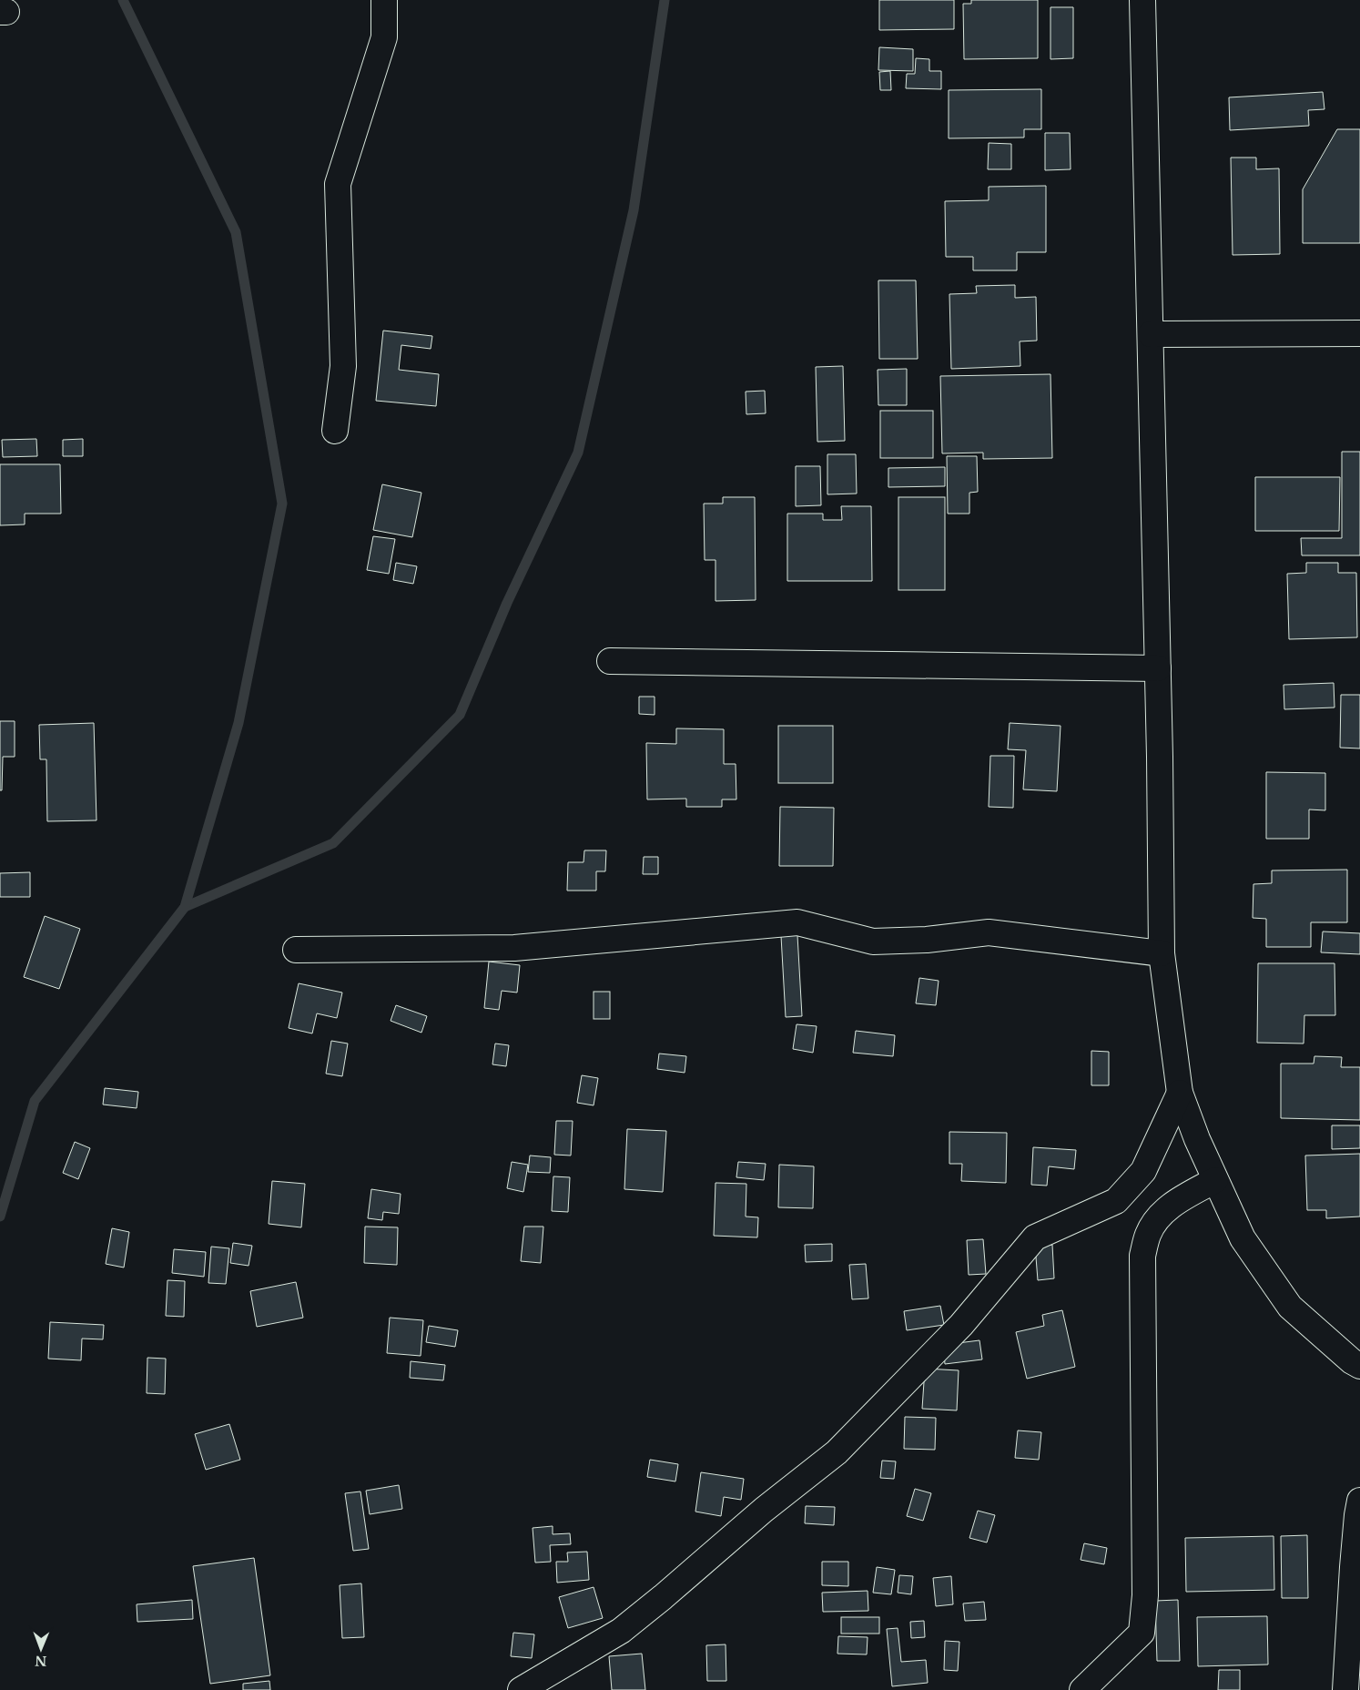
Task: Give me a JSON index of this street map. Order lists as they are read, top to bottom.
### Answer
{
  "north": "bottom"
}
